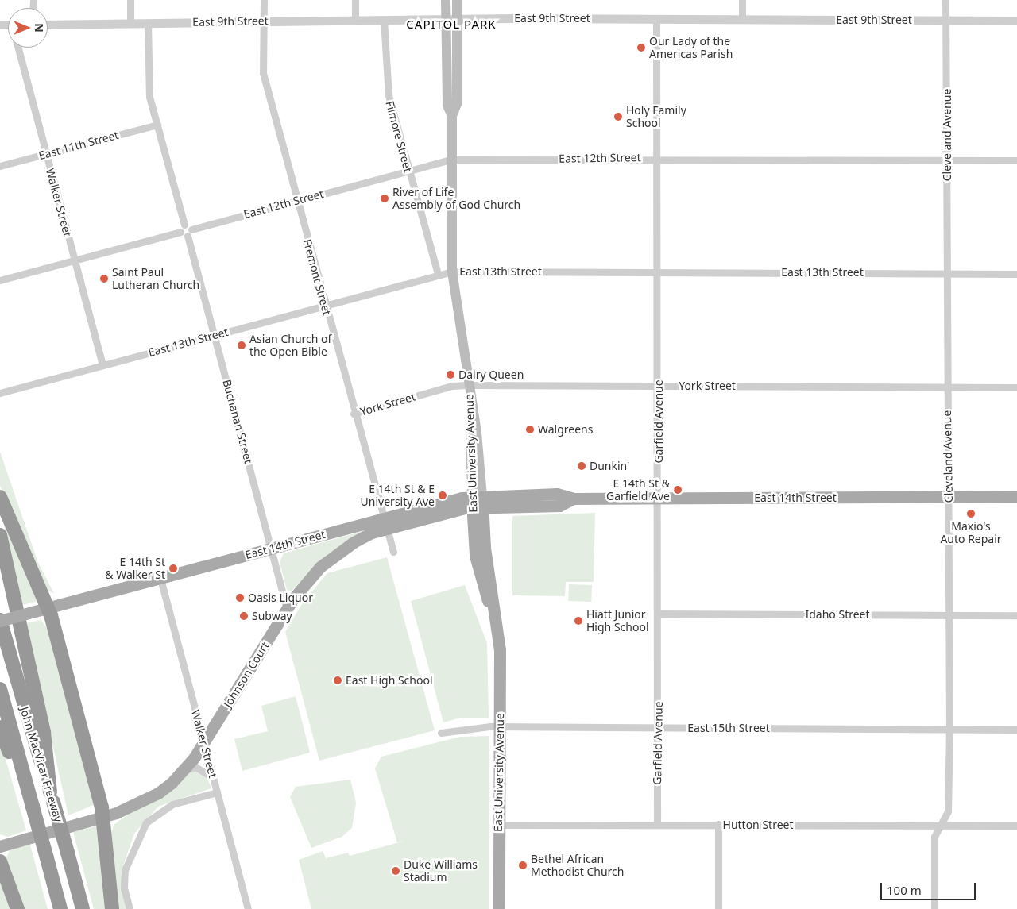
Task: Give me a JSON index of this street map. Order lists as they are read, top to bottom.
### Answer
{
  "streets": {
    "highway": ["John MacVicar Freeway"],
    "main road": ["East University Avenue", "East 14th Street", "Johnson Court"],
    "street": [
      "East 9th Street",
      "Cleveland Avenue",
      "Filmore Street",
      "East 11th Street",
      "East 12th Street",
      "Walker Street",
      "East 13th Street",
      "Fremont Street",
      "York Street",
      "Buchanan Street",
      "Garfield Avenue",
      "Idaho Street",
      "East 15th Street",
      "Hutton Street"
    ]
  },
  "crossings": [
    ["East 9th Street", "Cleveland Avenue"],
    ["East 9th Street", "Filmore Street"],
    ["East 9th Street", "Fremont Street"],
    ["East 9th Street", "Garfield Avenue"],
    ["East 9th Street", "East University Avenue"],
    ["Cleveland Avenue", "East 12th Street"],
    ["Cleveland Avenue", "East 13th Street"],
    ["Cleveland Avenue", "York Street"],
    ["Cleveland Avenue", "East 14th Street"],
    ["Cleveland Avenue", "Idaho Street"],
    ["Cleveland Avenue", "East 15th Street"],
    ["Cleveland Avenue", "Hutton Street"],
    ["Filmore Street", "East 12th Street"],
    ["Filmore Street", "East 13th Street"],
    ["East 11th Street", "Walker Street"],
    ["East 12th Street", "Fremont Street"],
    ["East 12th Street", "Garfield Avenue"],
    ["East 12th Street", "East University Avenue"],
    ["Walker Street", "East 13th Street"],
    ["Walker Street", "East 14th Street"],
    ["Walker Street", "Johnson Court"],
    ["East 13th Street", "Fremont Street"],
    ["East 13th Street", "Buchanan Street"],
    ["East 13th Street", "Garfield Avenue"],
    ["East 13th Street", "East University Avenue"],
    ["Fremont Street", "York Street"],
    ["Fremont Street", "East 14th Street"],
    ["Fremont Street", "Johnson Court"],
    ["York Street", "Garfield Avenue"],
    ["York Street", "East University Avenue"],
    ["Buchanan Street", "East 14th Street"],
    ["Buchanan Street", "Johnson Court"],
    ["Garfield Avenue", "East 14th Street"],
    ["Garfield Avenue", "Idaho Street"],
    ["Garfield Avenue", "East 15th Street"],
    ["Garfield Avenue", "Hutton Street"],
    ["East University Avenue", "East 14th Street"],
    ["East University Avenue", "East 15th Street"],
    ["East University Avenue", "Hutton Street"],
    ["East 14th Street", "Johnson Court"],
    ["East 14th Street", "John MacVicar Freeway"]
  ],
  "districts": ["CAPITOL PARK"],
  "places": [
    "Our Lady of the Americas Parish",
    "Holy Family School",
    "River of Life Assembly of God Church",
    "Saint Paul Lutheran Church",
    "Asian Church of the Open Bible",
    "Dairy Queen",
    "Walgreens",
    "Dunkin'",
    "E 14th St & Garfield Ave",
    "E 14th St & E University Ave",
    "Maxio's Auto Repair",
    "E 14th St & Walker St",
    "Oasis Liquor",
    "Subway",
    "Hiatt Junior High School",
    "East High School",
    "Bethel African Methodist Church",
    "Duke Williams Stadium"
  ],
  "scale_bar": "100 m",
  "north": "right"
}
